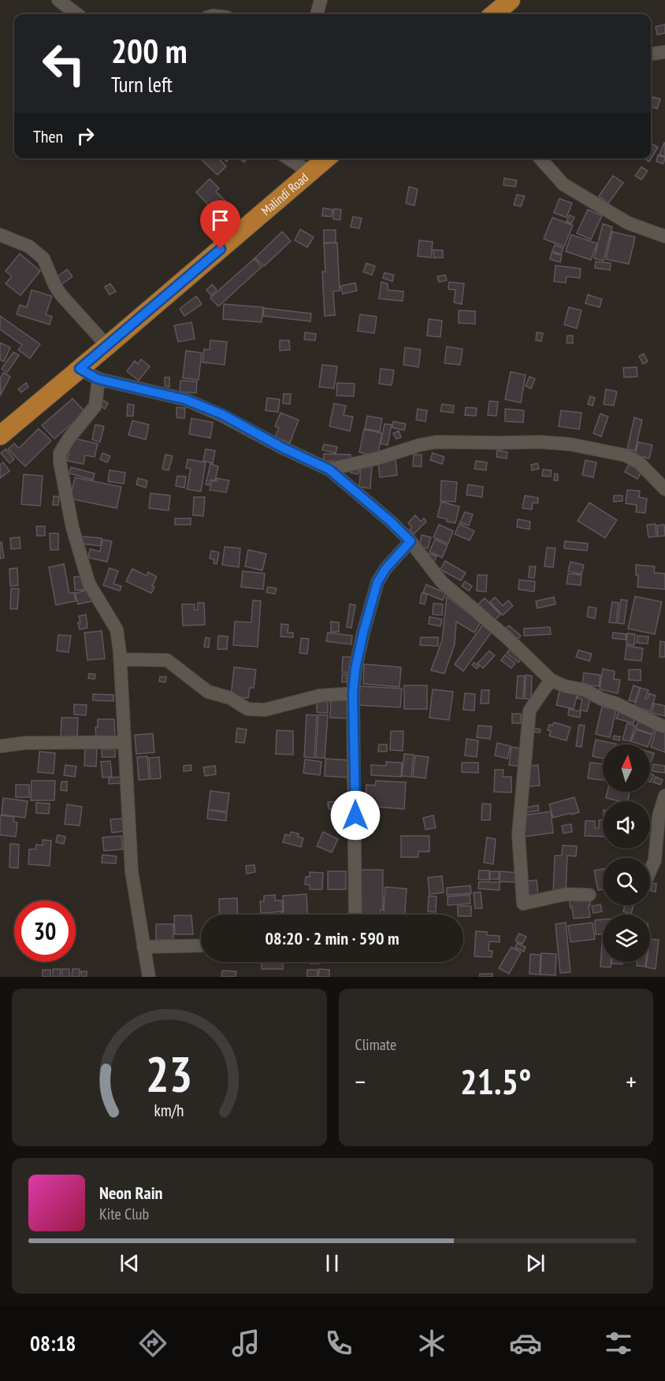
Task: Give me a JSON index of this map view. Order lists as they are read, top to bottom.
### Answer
{
  "streets": {
    "highway": ["Malindi Road"]
  },
  "north": "top",
  "page": {
    "turn": ["200 m", "Turn left"],
    "then": "Then",
    "limit": "30",
    "trip": "08:20 · 2 min · 590 m",
    "tile": "Climate",
    "heat": ["−", "21.5°", "+"],
    "song": ["Neon Rain", "Kite Club"],
    "tabs": "08:18",
    "gauge": ["23", "km/h"]
  }
}
